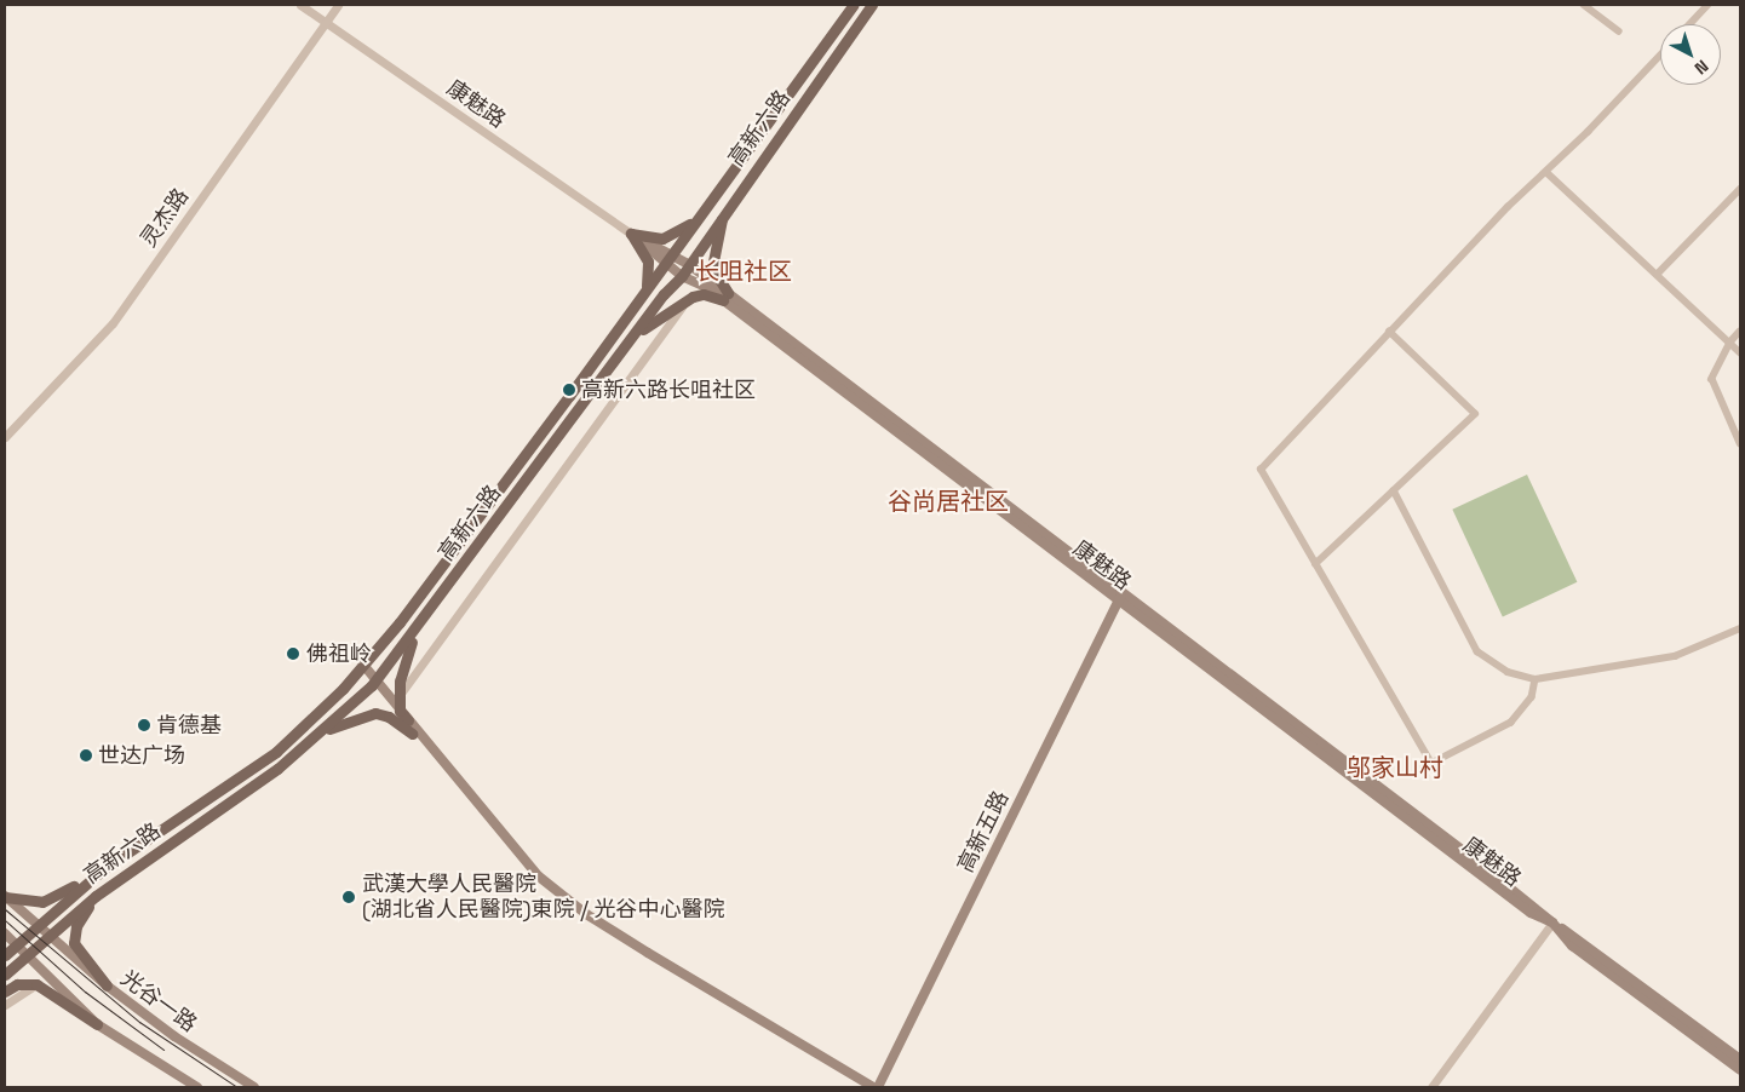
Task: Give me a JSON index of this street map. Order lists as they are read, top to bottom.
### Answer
{
  "streets": {
    "main road": [
      "康魅路",
      "高新六路",
      "高新五路",
      "光谷一路"
    ],
    "street": ["灵杰路"]
  },
  "crossings": [
    ["康魅路", "高新六路"],
    ["康魅路", "灵杰路"],
    ["康魅路", "高新五路"],
    ["高新六路", "光谷一路"]
  ],
  "districts": ["长咀社区", "谷尚居社区", "邬家山村"],
  "places": [
    "高新六路长咀社区",
    "佛祖岭",
    "肯德基",
    "世达广场",
    "武漢大學人民醫院 (湖北省人民醫院)東院 / 光谷中心醫院"
  ],
  "north": "bottom right"
}
